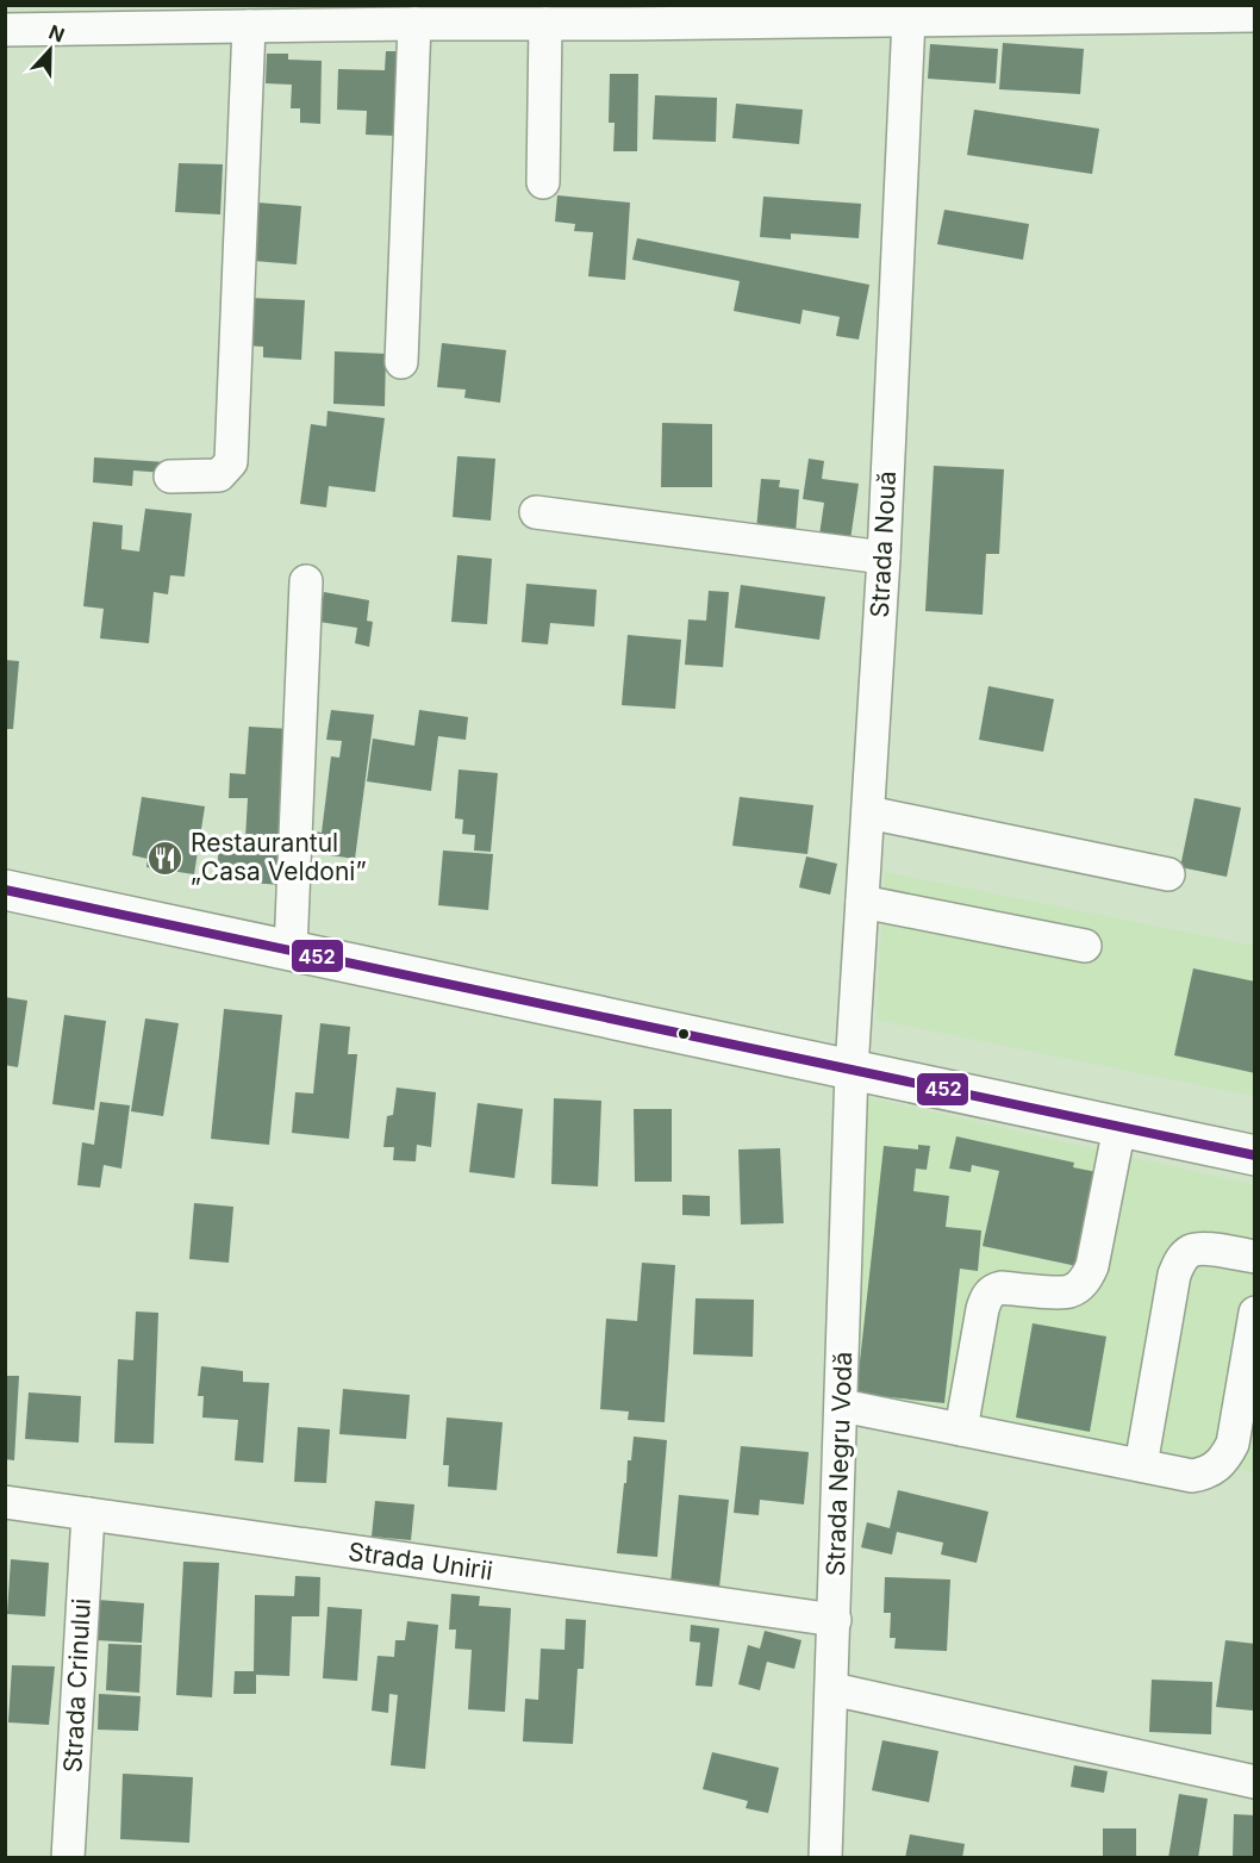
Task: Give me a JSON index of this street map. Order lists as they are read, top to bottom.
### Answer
{
  "streets": {
    "street": [
      "Strada Nouă",
      "Strada Negru Vodă",
      "Strada Unirii",
      "Strada Crinului"
    ]
  },
  "crossings": [
    ["Strada Nouă", "Strada Negru Vodă"],
    ["Strada Negru Vodă", "Strada Unirii"],
    ["Strada Unirii", "Strada Crinului"]
  ],
  "places": {
    "restaurant": ["Restaurantul „Casa Veldoni”"]
  },
  "lines": ["transit line 452"],
  "north": "top"
}
